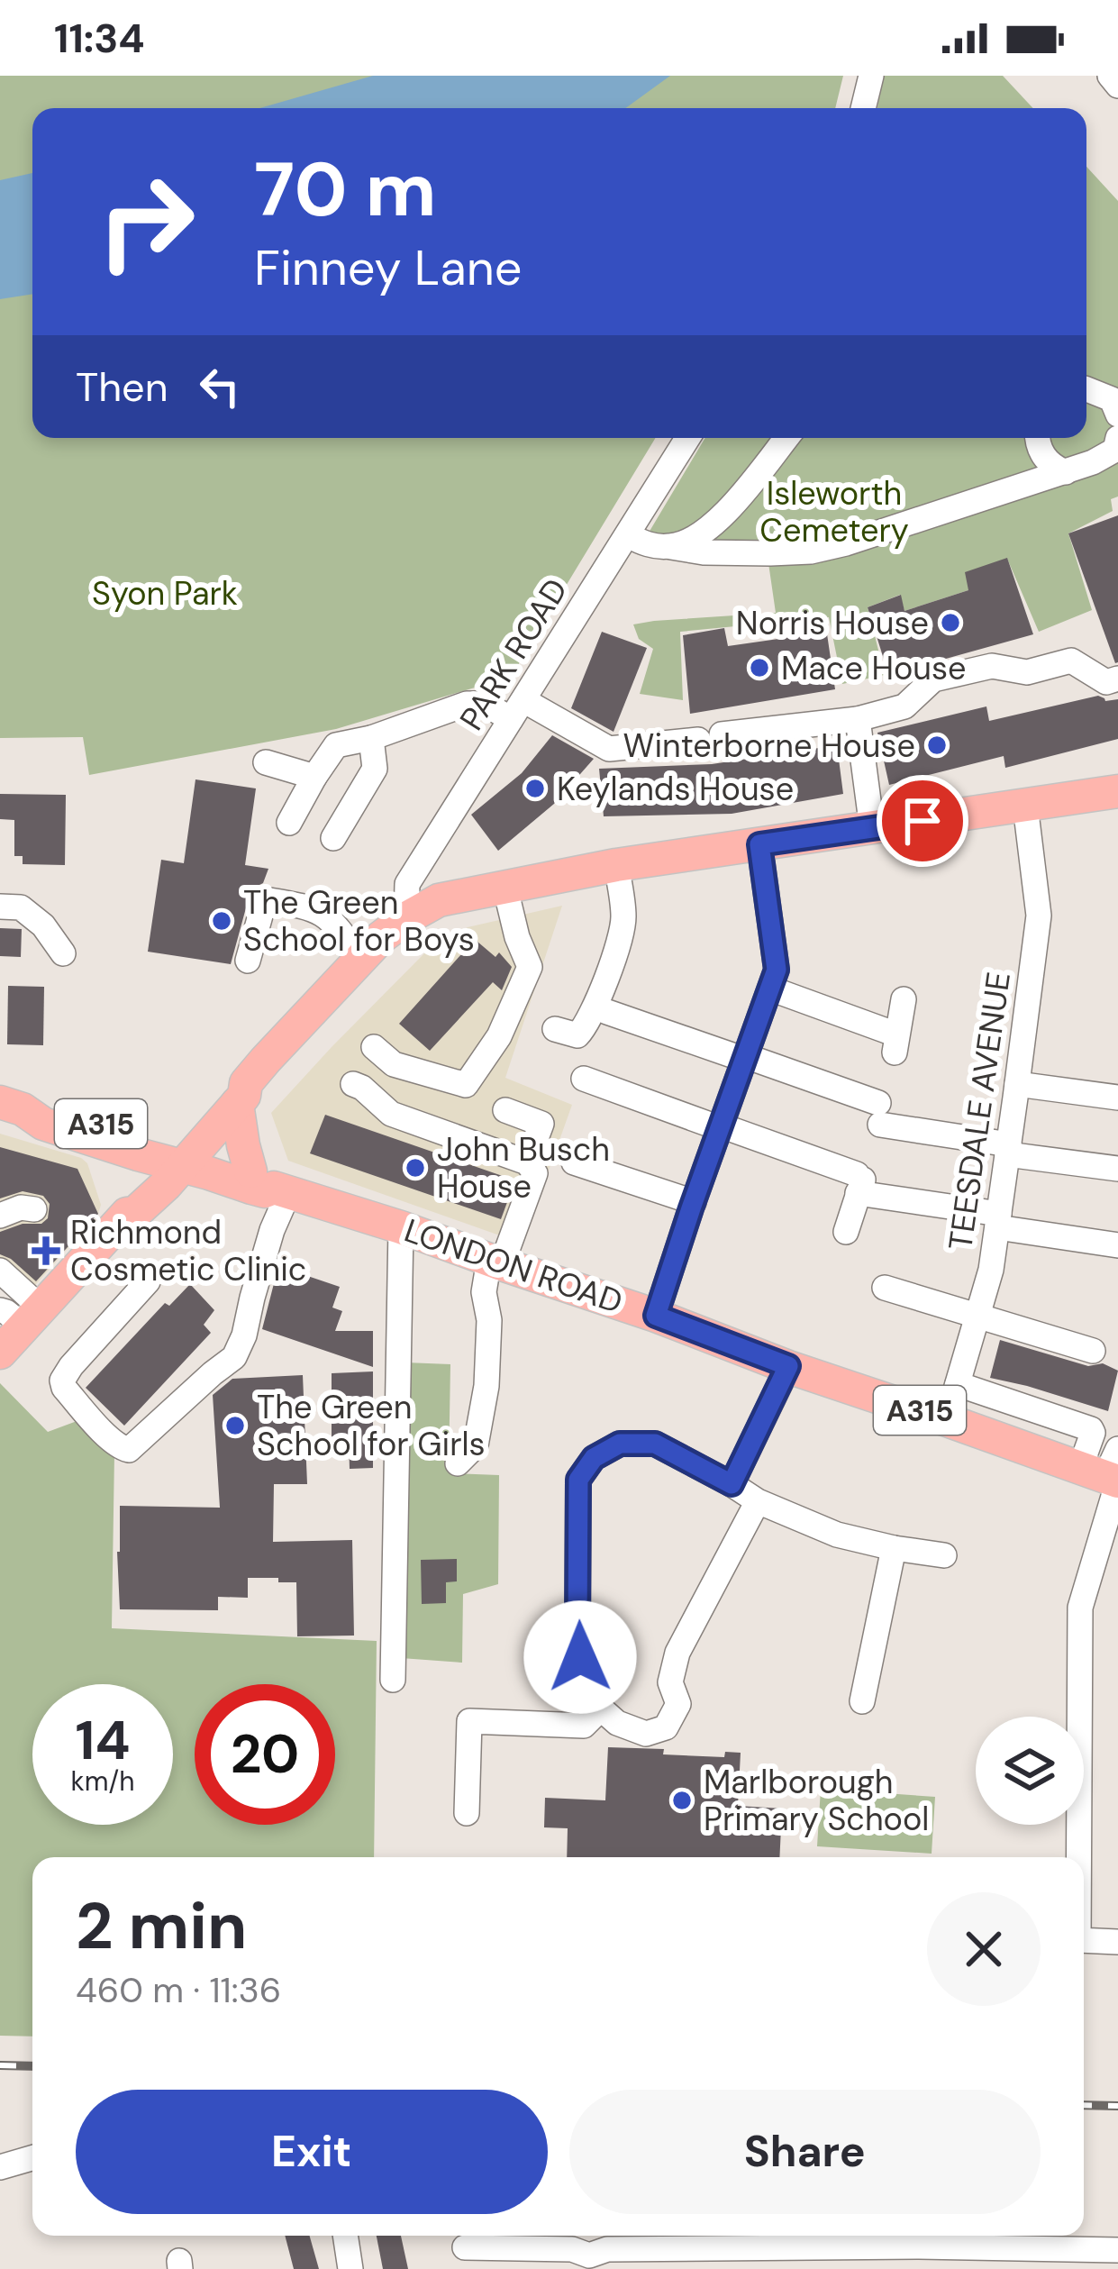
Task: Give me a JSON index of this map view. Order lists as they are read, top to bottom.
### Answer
{
  "streets": {
    "main road": ["A315", "LONDON ROAD"],
    "street": ["PARK ROAD", "TEESDALE AVENUE"]
  },
  "crossings": [
    ["TEESDALE AVENUE", "LONDON ROAD"]
  ],
  "parks": ["Isleworth Cemetery", "Syon Park"],
  "places": {
    "other": [
      "Norris House",
      "Mace House",
      "Winterborne House",
      "Keylands House",
      "The Green School for Boys",
      "John Busch House",
      "The Green School for Girls",
      "Marlborough Primary School"
    ],
    "health": ["Richmond Cosmetic Clinic"]
  },
  "page": {
    "status": "11:34",
    "turn": ["70 m", "Finney Lane"],
    "then": "Then",
    "speed": "14 km/h",
    "limit": "20",
    "heading": ["2 min", "460 m · 11:36"],
    "buttons": ["Exit", "Share"]
  }
}
